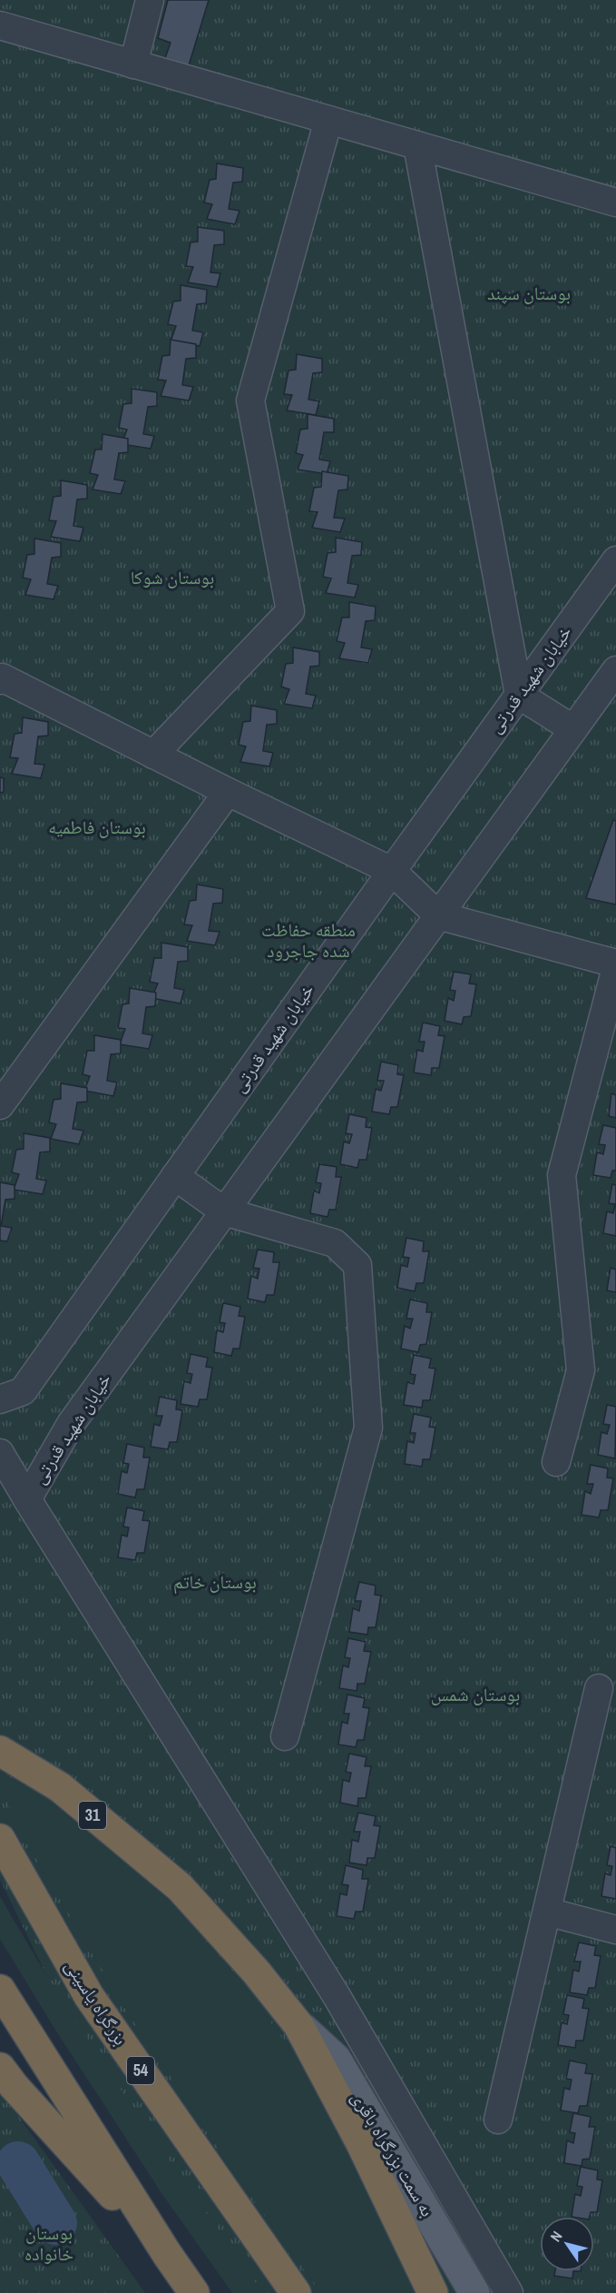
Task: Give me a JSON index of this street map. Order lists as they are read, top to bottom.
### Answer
{
  "streets": {
    "highway": ["31", "بزرگراه یاسینی", "54"],
    "main road": ["به سمت بزرگراه باقری"],
    "street": ["خیابان شهید قدرتی"]
  },
  "crossings": [
    ["31", "به سمت بزرگراه باقری"]
  ],
  "parks": [
    "بوستان سپند",
    "بوستان شوکا",
    "بوستان فاطمیه",
    "منطقه حفاظت شده جاجرود",
    "بوستان خاتم",
    "بوستان شمس",
    "بوستان خانواده"
  ],
  "north": "top left"
}
